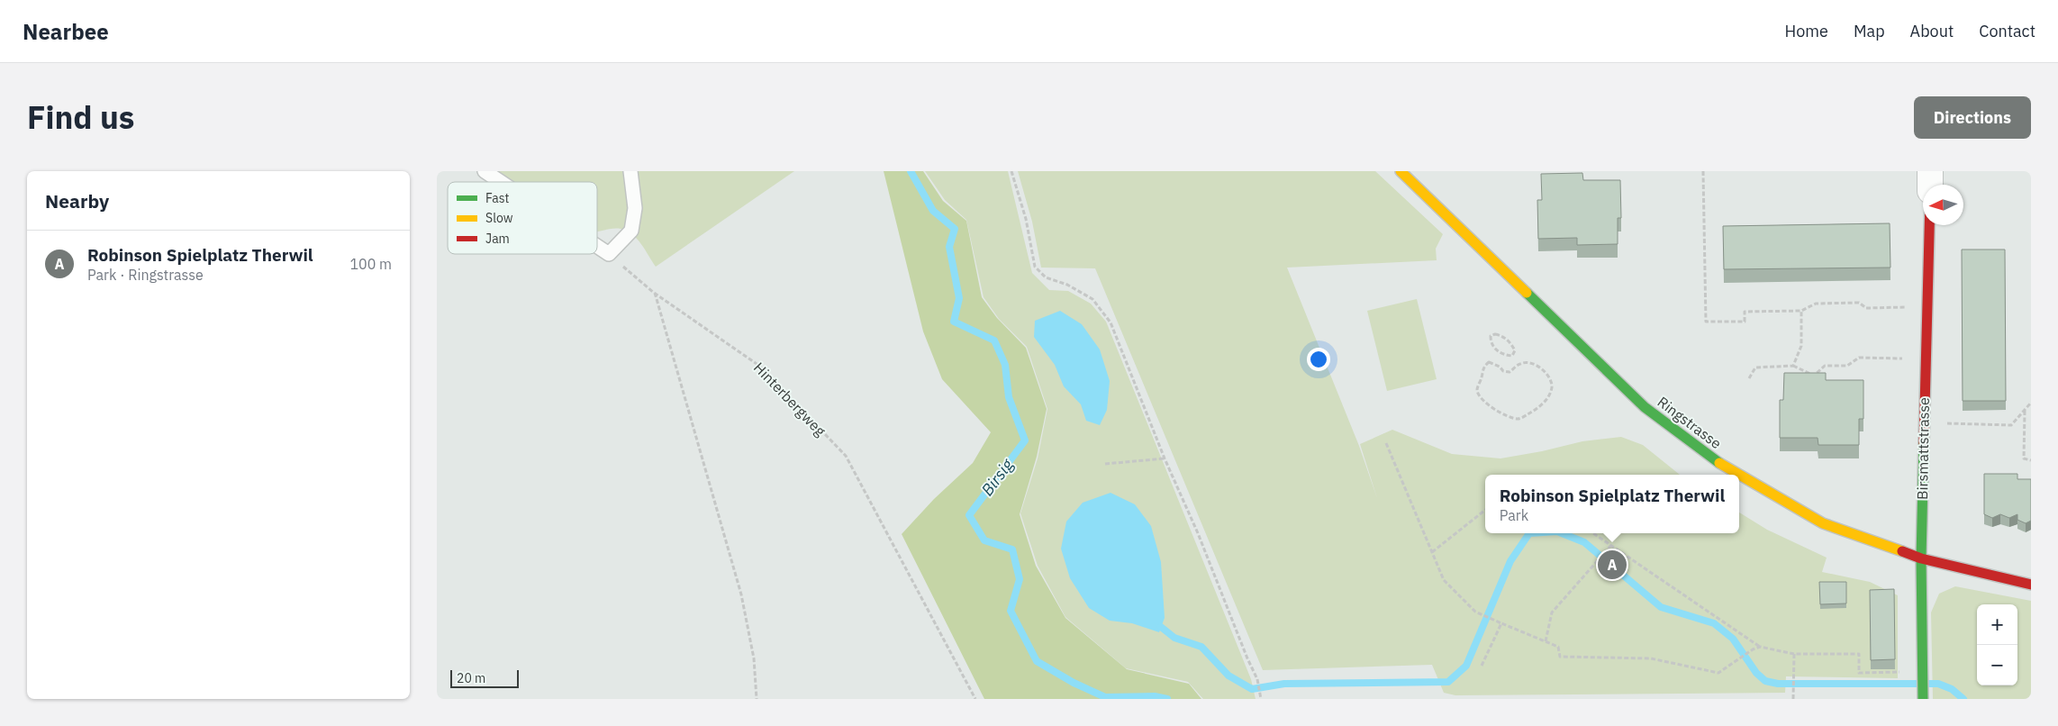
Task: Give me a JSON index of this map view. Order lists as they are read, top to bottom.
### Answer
{
  "streets": {
    "street": ["Ringstrasse", "Birsmattstrasse"],
    "path": ["Hinterbergweg"]
  },
  "crossings": [
    ["Ringstrasse", "Birsmattstrasse"]
  ],
  "water": ["Birsig"],
  "legend": ["Fast", "Slow", "Jam"],
  "scale_bar": "20 m",
  "north": "left",
  "page": {
    "header": "Nearbee",
    "nav": [
      "Home",
      "Map",
      "About",
      "Contact"
    ],
    "title": "Find us",
    "buttons": "Directions",
    "heading": "Nearby",
    "list": [
      {
        "mark": "A",
        "name": "Robinson Spielplatz Therwil",
        "note": "Park · Ringstrasse",
        "value": "100 m"
      }
    ],
    "popup": ["Robinson Spielplatz Therwil", "Park"],
    "pins": "A",
    "map_buttons": ["+", "−"],
    "scale": "20 m"
  }
}
